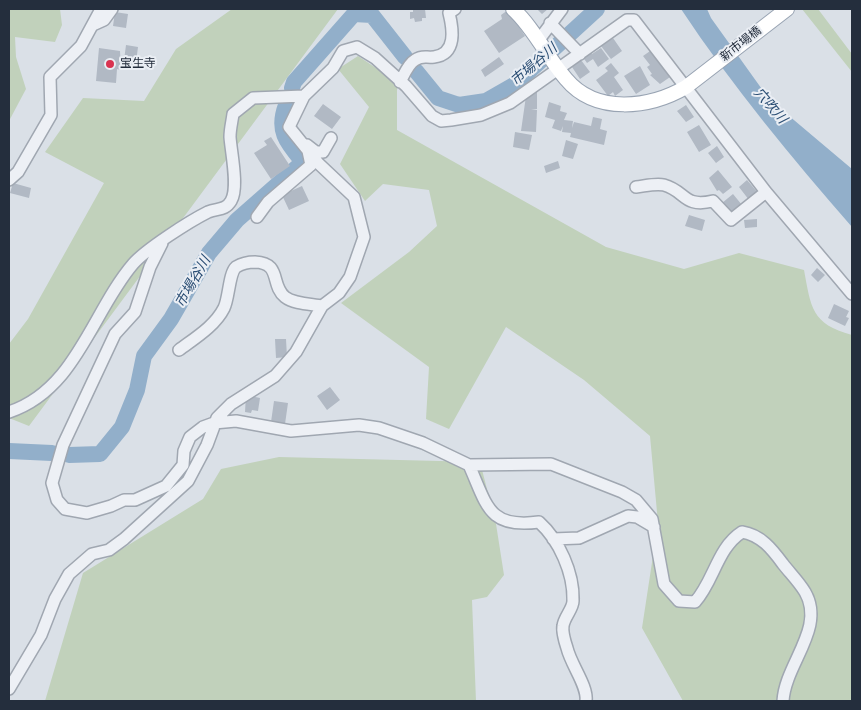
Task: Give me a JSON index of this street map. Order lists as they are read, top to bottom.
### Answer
{
  "streets": {
    "main road": ["新市場橋"]
  },
  "water": ["市場谷川", "穴吹川"],
  "places": ["宝生寺"]
}
